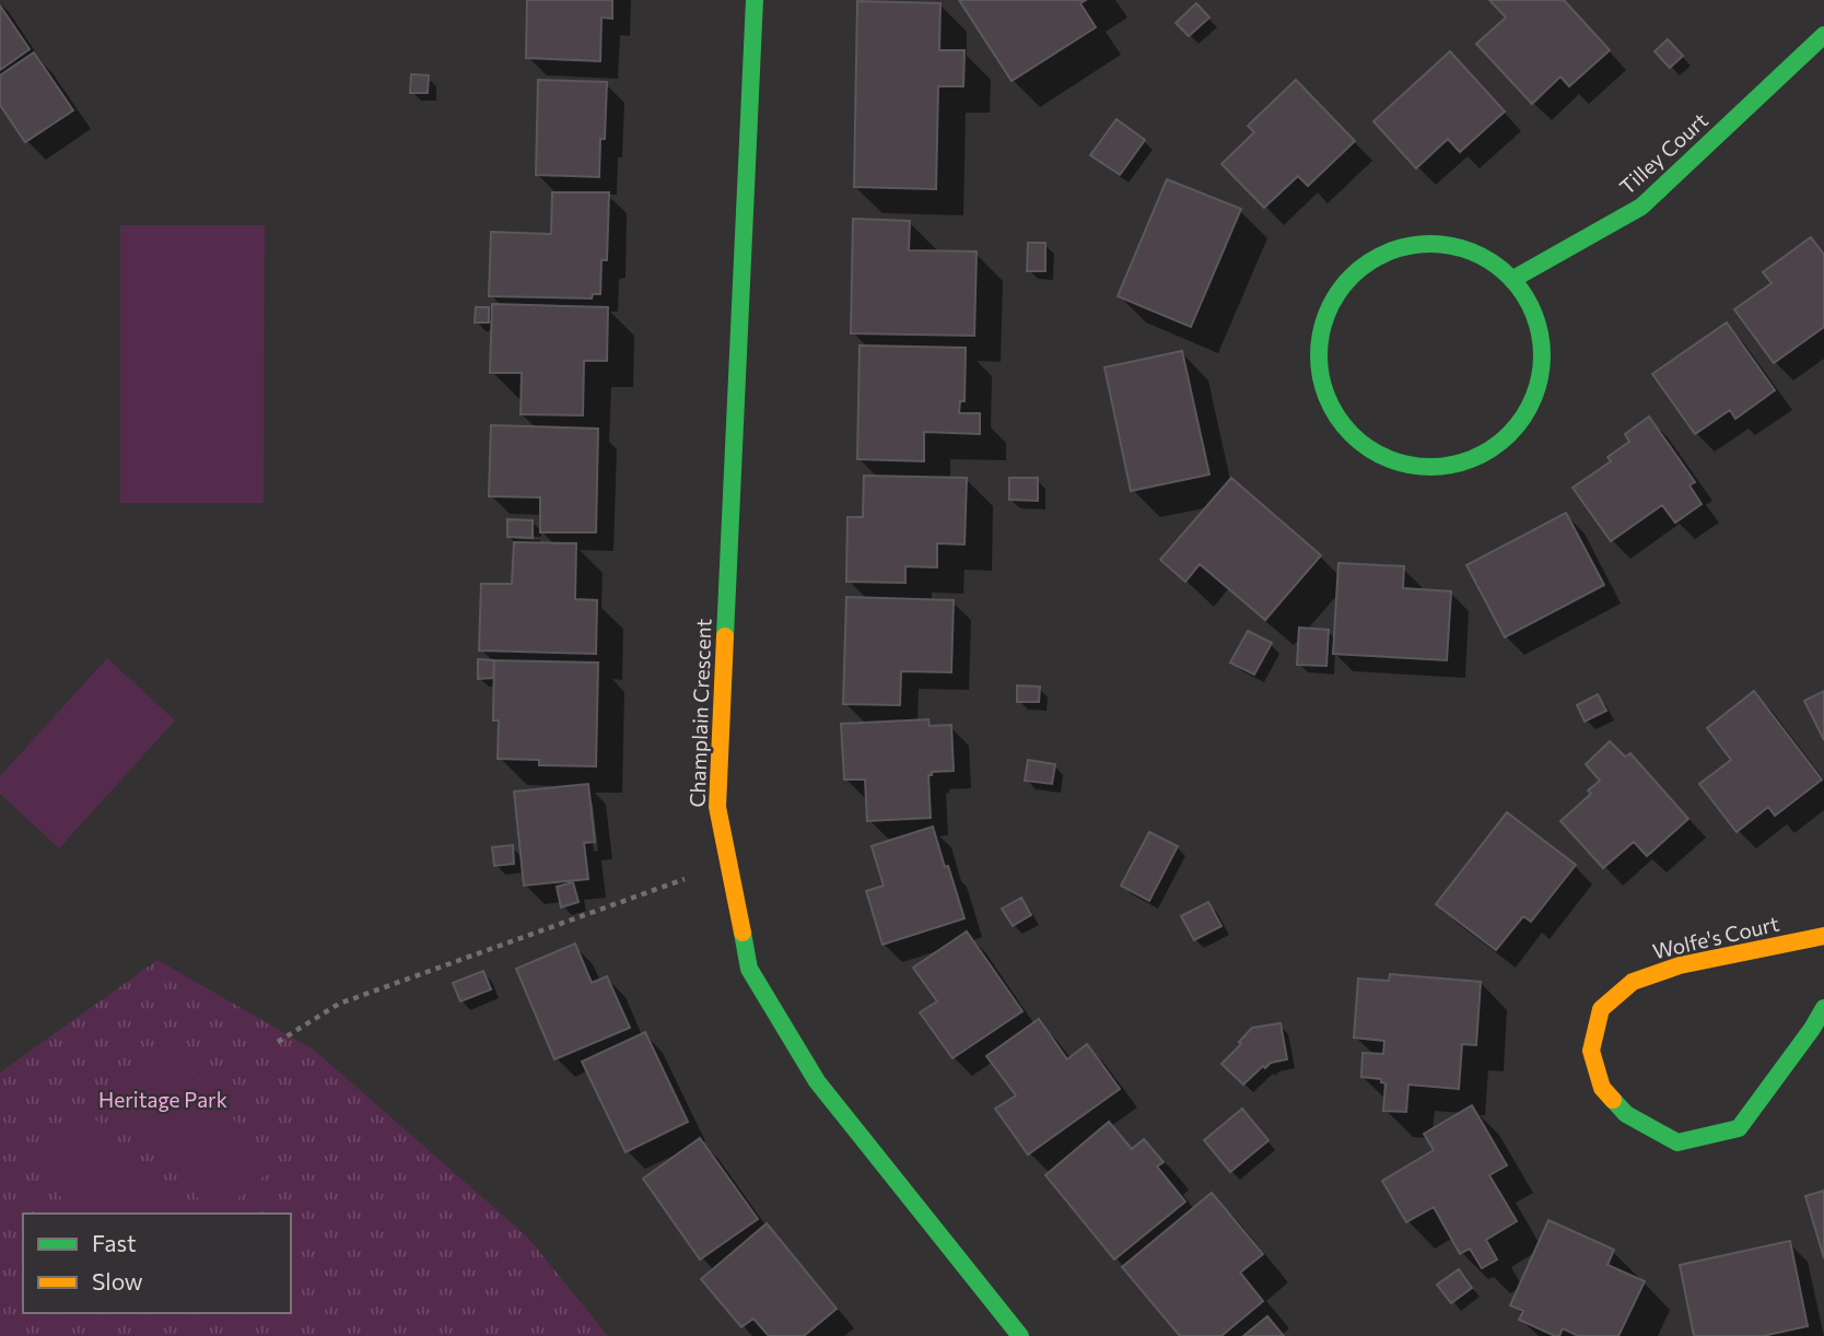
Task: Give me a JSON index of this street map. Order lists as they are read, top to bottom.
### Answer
{
  "streets": {
    "street": ["Tilley Court", "Champlain Crescent", "Wolfe's Court"]
  },
  "parks": ["Heritage Park"],
  "legend": ["Fast", "Slow"]
}
